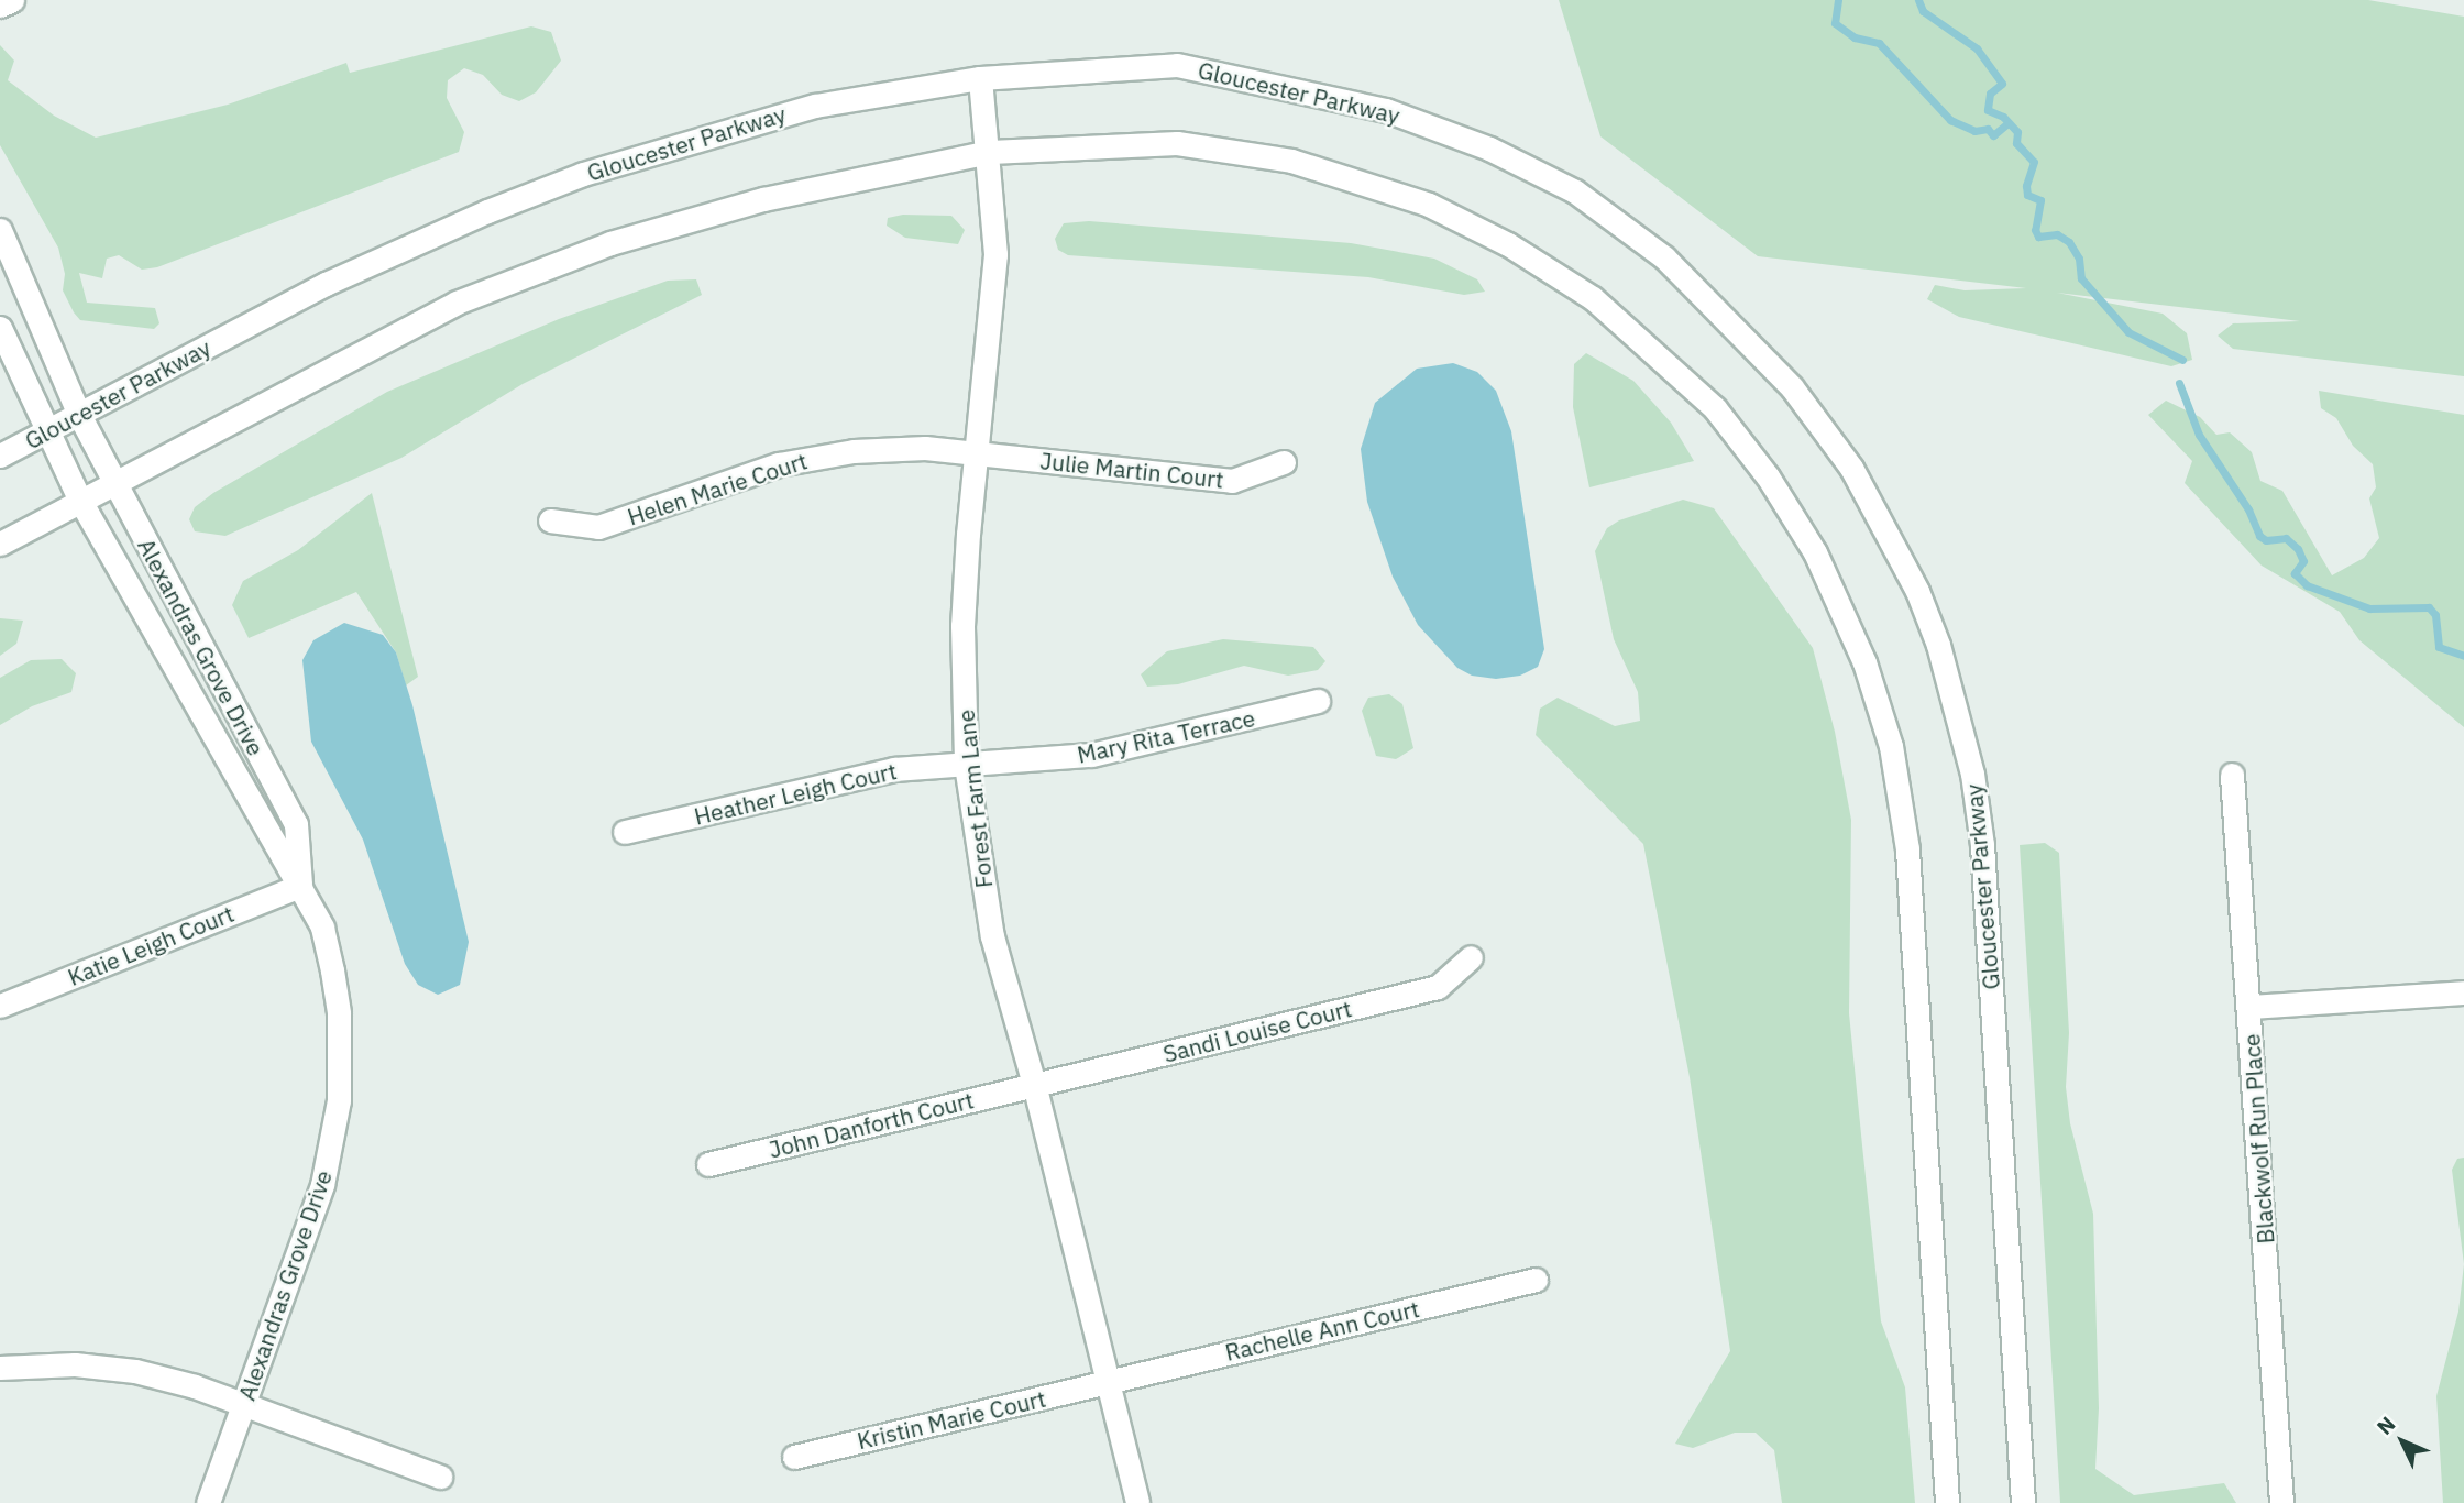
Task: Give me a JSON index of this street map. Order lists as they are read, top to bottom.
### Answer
{
  "streets": {
    "street": [
      "Gloucester Parkway",
      "Julie Martin Court",
      "Helen Marie Court",
      "Alexandras Grove Drive",
      "Mary Rita Terrace",
      "Heather Leigh Court",
      "Forest Farm Lane",
      "Katie Leigh Court",
      "Sandi Louise Court",
      "John Danforth Court",
      "Blackwolf Run Place",
      "Rachelle Ann Court",
      "Kristin Marie Court"
    ]
  },
  "crossings": [
    ["Gloucester Parkway", "Alexandras Grove Drive"],
    ["Gloucester Parkway", "Forest Farm Lane"],
    ["Julie Martin Court", "Helen Marie Court"],
    ["Julie Martin Court", "Forest Farm Lane"],
    ["Helen Marie Court", "Forest Farm Lane"],
    ["Alexandras Grove Drive", "Katie Leigh Court"],
    ["Mary Rita Terrace", "Heather Leigh Court"],
    ["Mary Rita Terrace", "Forest Farm Lane"],
    ["Heather Leigh Court", "Forest Farm Lane"],
    ["Forest Farm Lane", "Sandi Louise Court"],
    ["Forest Farm Lane", "John Danforth Court"],
    ["Forest Farm Lane", "Rachelle Ann Court"],
    ["Forest Farm Lane", "Kristin Marie Court"],
    ["Sandi Louise Court", "John Danforth Court"],
    ["Rachelle Ann Court", "Kristin Marie Court"]
  ],
  "north": "top left"
}
